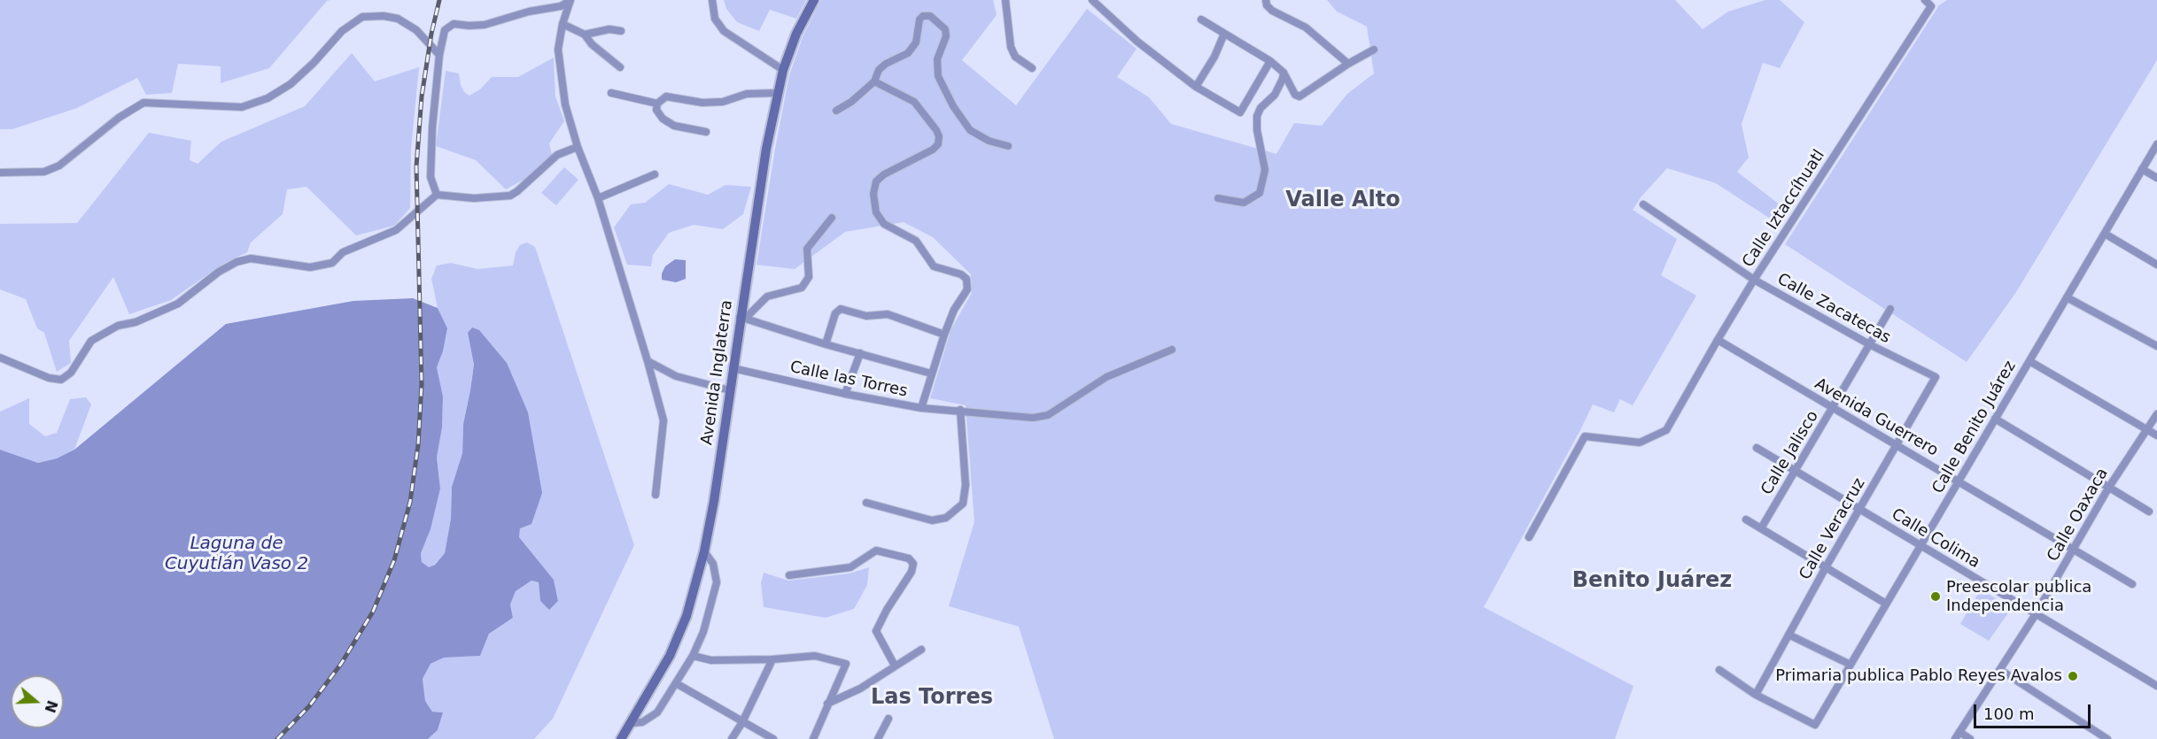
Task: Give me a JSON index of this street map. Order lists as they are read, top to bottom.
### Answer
{
  "streets": {
    "main road": ["Avenida Inglaterra"],
    "street": [
      "Calle Iztaccíhuatl",
      "Calle Zacatecas",
      "Calle las Torres",
      "Avenida Guerrero",
      "Calle Benito Juárez",
      "Calle Jalisco",
      "Calle Oaxaca",
      "Calle Veracruz",
      "Calle Colima"
    ]
  },
  "crossings": [
    ["Calle Iztaccíhuatl", "Calle Zacatecas"],
    ["Calle Iztaccíhuatl", "Avenida Guerrero"],
    ["Calle Zacatecas", "Calle Jalisco"],
    ["Calle Zacatecas", "Calle Veracruz"],
    ["Avenida Inglaterra", "Calle las Torres"],
    ["Avenida Guerrero", "Calle Benito Juárez"],
    ["Avenida Guerrero", "Calle Jalisco"],
    ["Avenida Guerrero", "Calle Oaxaca"],
    ["Avenida Guerrero", "Calle Veracruz"],
    ["Calle Benito Juárez", "Calle Veracruz"],
    ["Calle Benito Juárez", "Calle Colima"],
    ["Calle Jalisco", "Calle Colima"],
    ["Calle Oaxaca", "Calle Colima"],
    ["Calle Veracruz", "Calle Colima"]
  ],
  "districts": ["Valle Alto", "Benito Juárez", "Las Torres"],
  "water": ["Laguna de Cuyutlán Vaso 2"],
  "places": ["Preescolar publica Independencia", "Primaria publica Pablo Reyes Avalos"],
  "scale_bar": "100 m",
  "north": "right"
}
